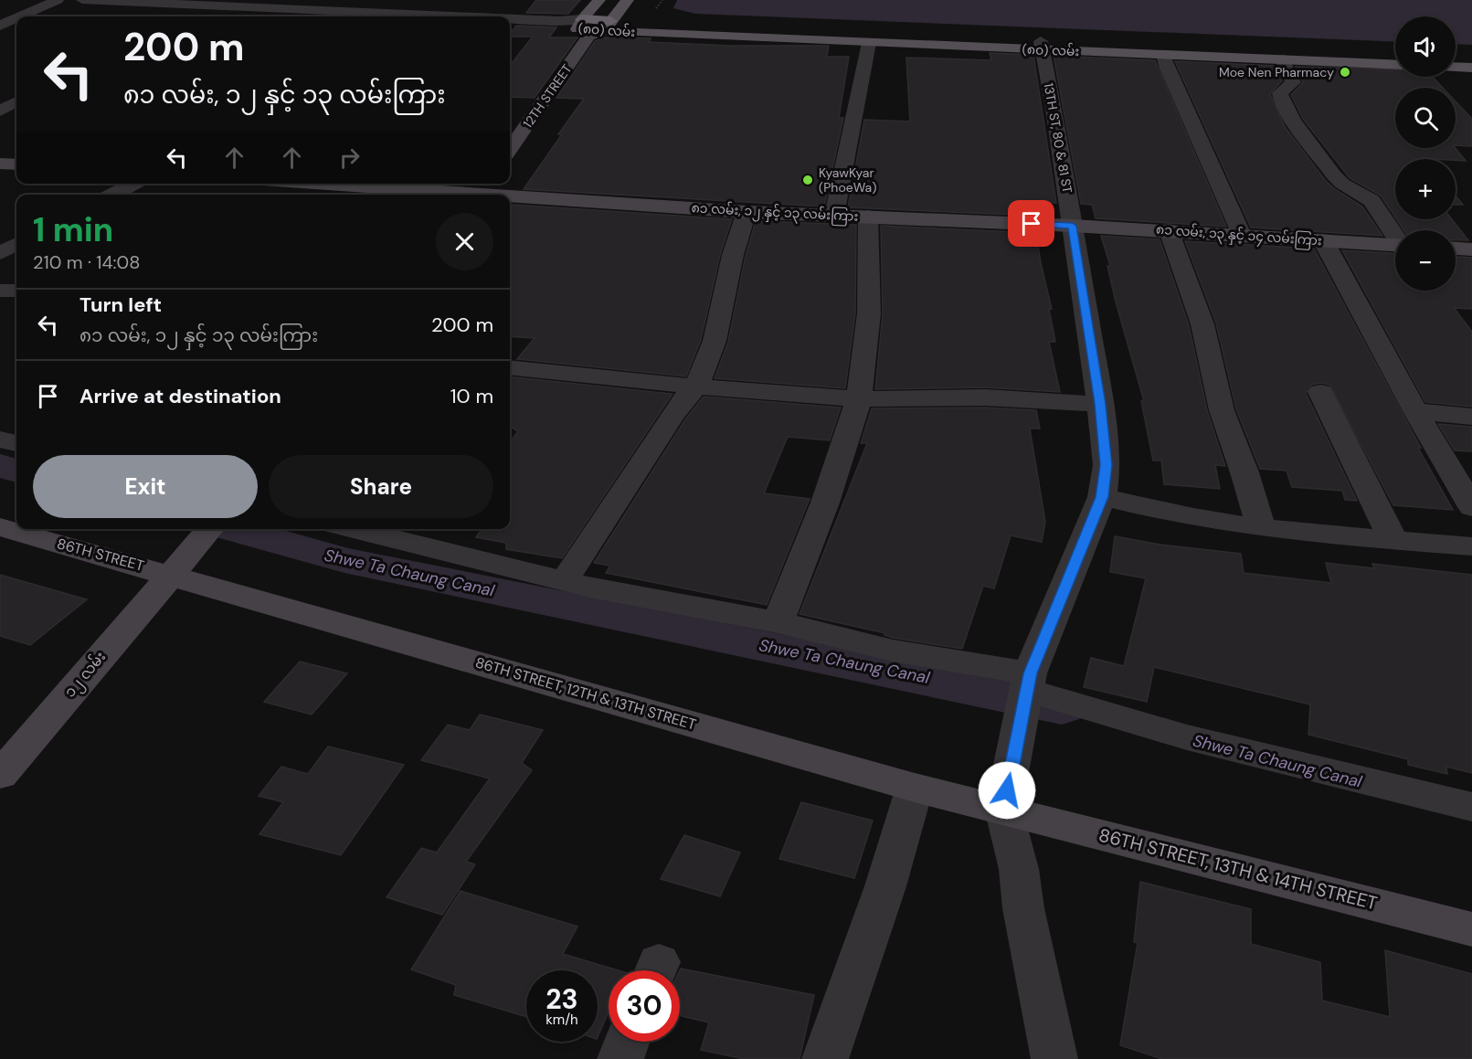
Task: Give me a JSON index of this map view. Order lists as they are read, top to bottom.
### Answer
{
  "streets": {
    "main road": ["(၈၀) လမ်း", "12TH STREET"],
    "street": [
      "13TH ST, 80 & 81 ST",
      "၈၁ လမ်း, ၁၂ နှင့် ၁၃ လမ်းကြား",
      "၈၁ လမ်း, ၁၃ နှင့် ၁၄ လမ်းကြား",
      "86TH STREET",
      "၁၂ လမ်း",
      "86TH STREET, 12TH & 13TH STREET",
      "86TH STREET, 13TH & 14TH STREET"
    ]
  },
  "crossings": [
    ["(၈၀) လမ်း", "12TH STREET"],
    ["(၈၀) လမ်း", "13TH ST, 80 & 81 ST"],
    ["13TH ST, 80 & 81 ST", "၈၁ လမ်း, ၁၂ နှင့် ၁၃ လမ်းကြား"],
    ["13TH ST, 80 & 81 ST", "၈၁ လမ်း, ၁၃ နှင့် ၁၄ လမ်းကြား"],
    ["13TH ST, 80 & 81 ST", "86TH STREET, 12TH & 13TH STREET"],
    ["13TH ST, 80 & 81 ST", "86TH STREET, 13TH & 14TH STREET"],
    ["၈၁ လမ်း, ၁၂ နှင့် ၁၃ လမ်းကြား", "၈၁ လမ်း, ၁၃ နှင့် ၁၄ လမ်းကြား"],
    ["86TH STREET", "၁၂ လမ်း"],
    ["86TH STREET", "86TH STREET, 12TH & 13TH STREET"],
    ["၁၂ လမ်း", "86TH STREET, 12TH & 13TH STREET"],
    ["86TH STREET, 12TH & 13TH STREET", "86TH STREET, 13TH & 14TH STREET"]
  ],
  "water": ["Shwe Ta Chaung Canal"],
  "places": ["Moe Nen Pharmacy", "KyawKyar (PhoeWa)"],
  "page": {
    "map_buttons": ["+", "−"],
    "turn": ["200 m", "၈၁ လမ်း, ၁၂ နှင့် ၁၃ လမ်းကြား"],
    "heading": ["1 min", "210 m · 14:08"],
    "list": [
      {
        "name": "Turn left",
        "note": "၈၁ လမ်း, ၁၂ နှင့် ၁၃ လမ်းကြား",
        "value": "200 m"
      },
      {
        "name": "Arrive at destination",
        "value": "10 m"
      }
    ],
    "buttons": ["Exit", "Share"],
    "speed": "23 km/h",
    "limit": "30"
  }
}
